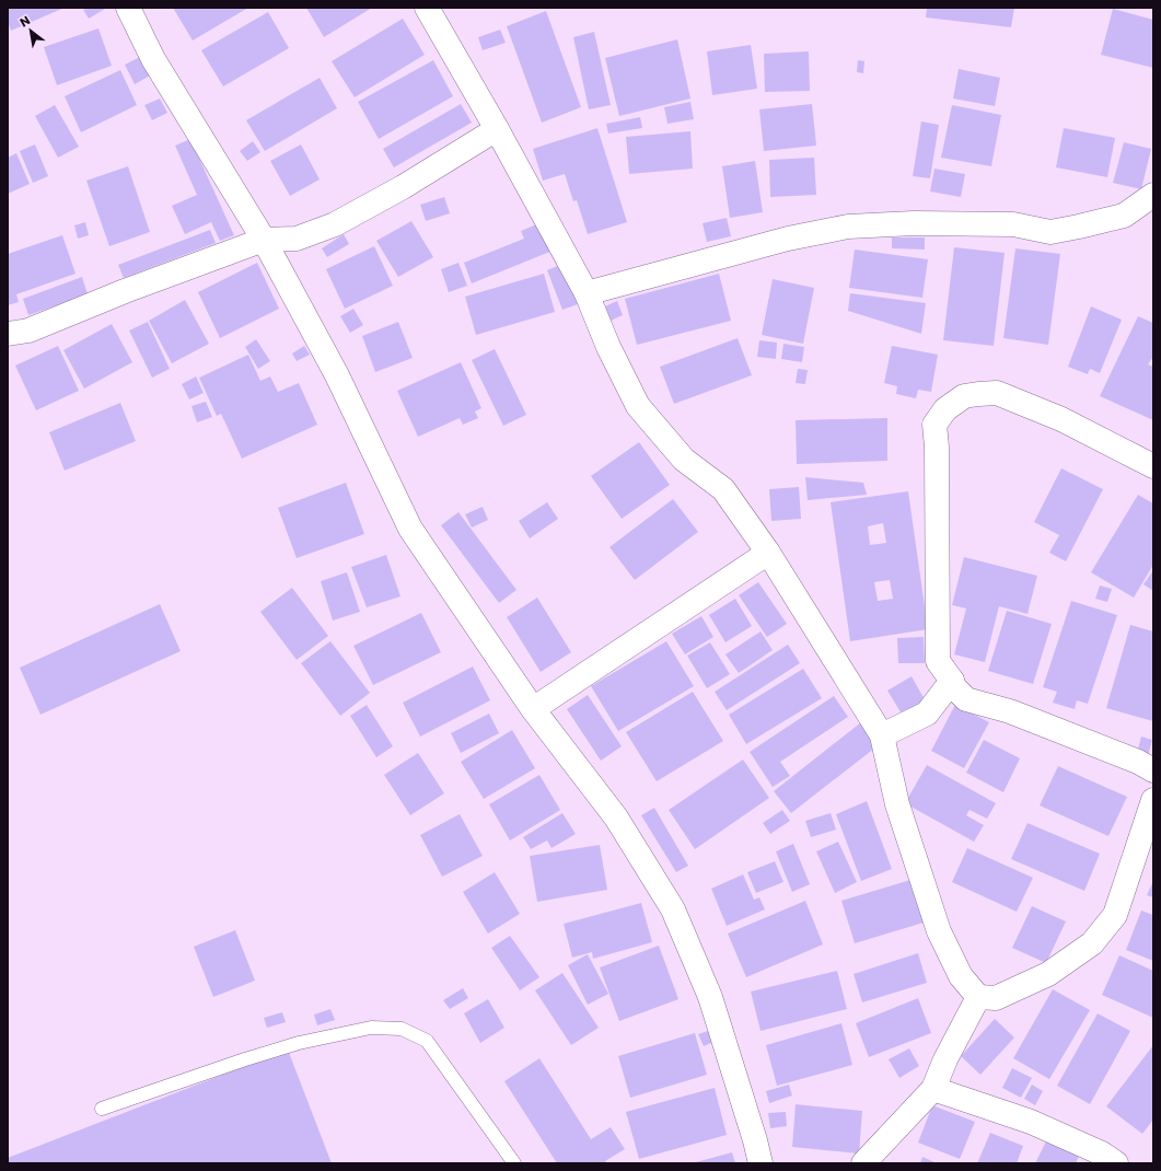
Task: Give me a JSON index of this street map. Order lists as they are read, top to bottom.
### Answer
{
  "north": "top left"
}
